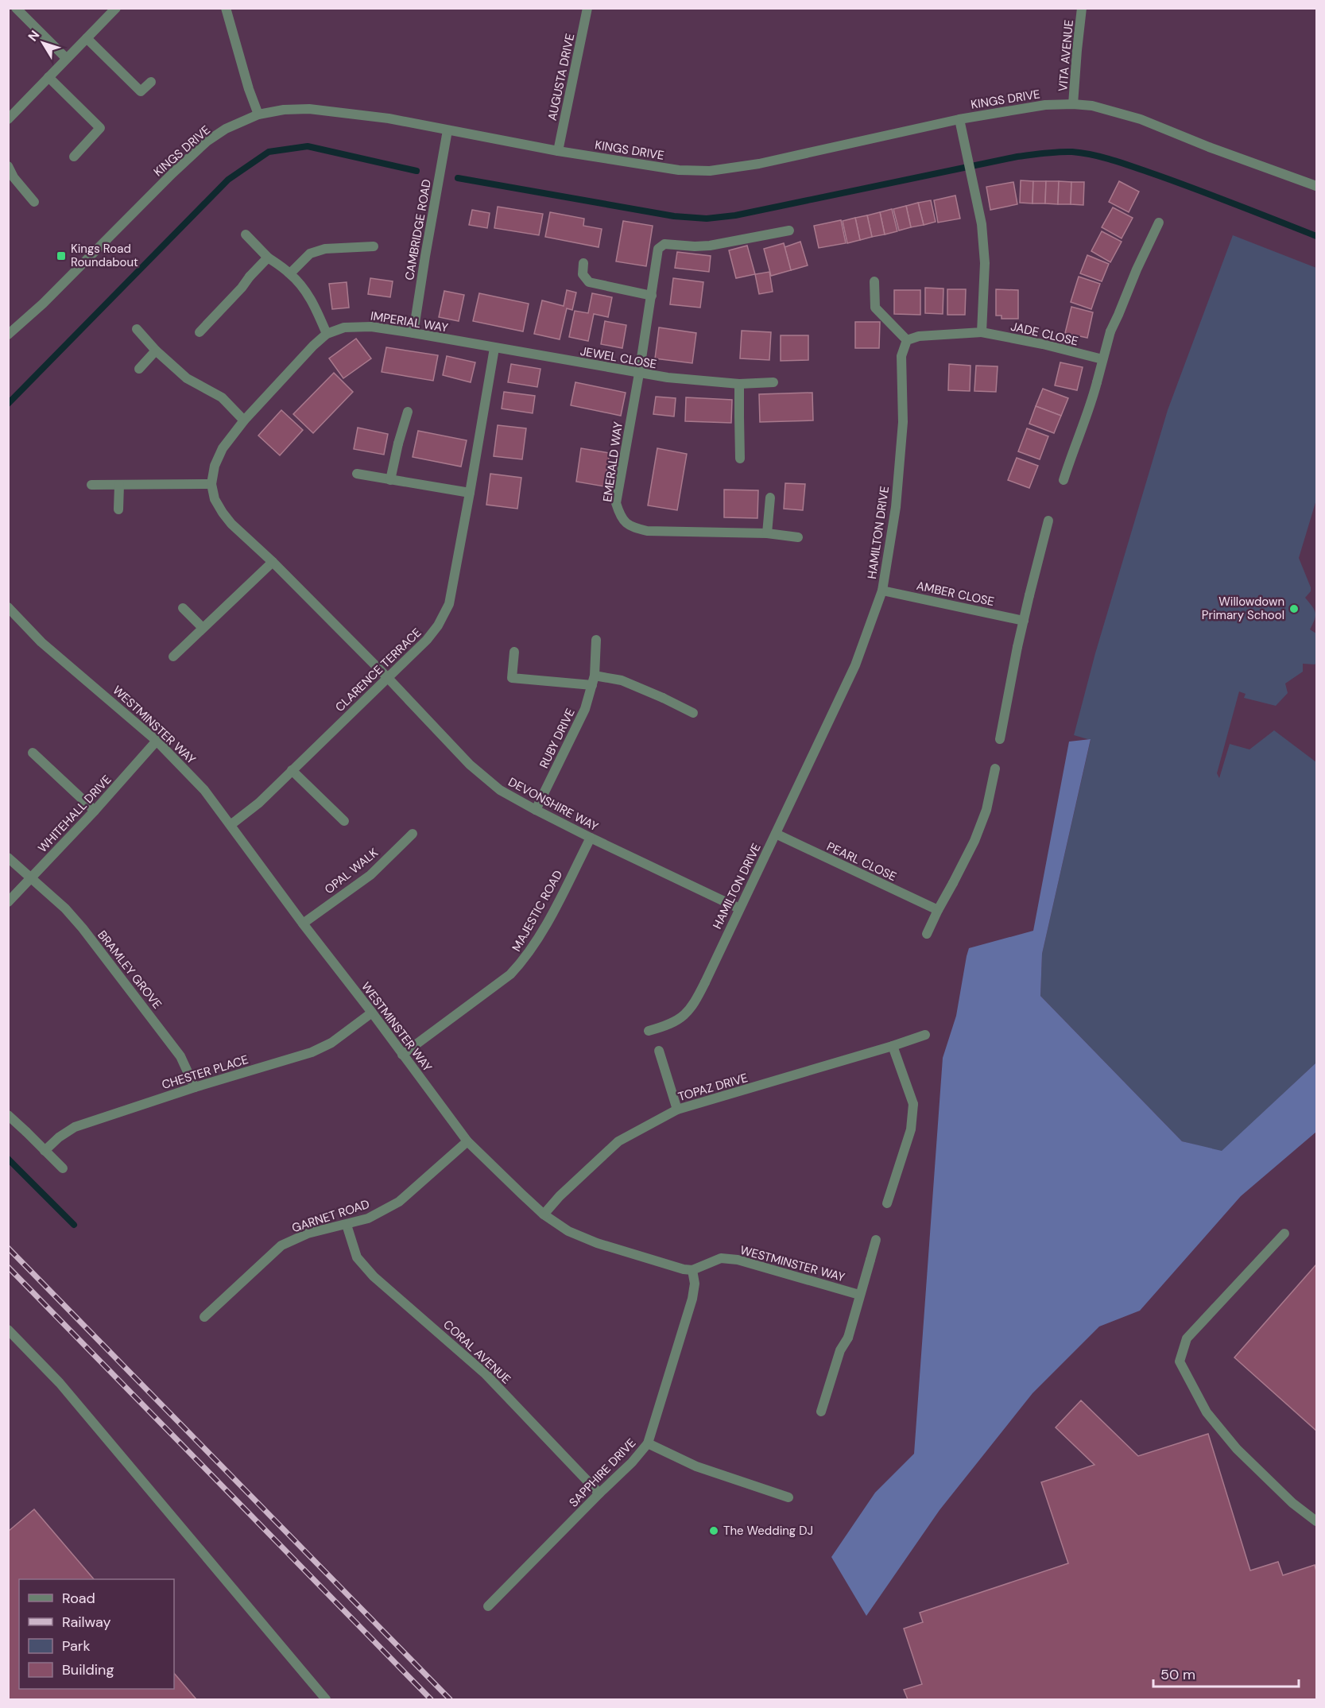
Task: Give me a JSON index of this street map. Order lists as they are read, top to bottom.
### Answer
{
  "streets": {
    "street": [
      "VITA AVENUE",
      "AUGUSTA DRIVE",
      "KINGS DRIVE",
      "CAMBRIDGE ROAD",
      "IMPERIAL WAY",
      "JADE CLOSE",
      "JEWEL CLOSE",
      "EMERALD WAY",
      "HAMILTON DRIVE",
      "AMBER CLOSE",
      "CLARENCE TERRACE",
      "WESTMINSTER WAY",
      "RUBY DRIVE",
      "DEVONSHIRE WAY",
      "WHITEHALL DRIVE",
      "PEARL CLOSE",
      "OPAL WALK",
      "MAJESTIC ROAD",
      "BRAMLEY GROVE",
      "CHESTER PLACE",
      "TOPAZ DRIVE",
      "GARNET ROAD",
      "CORAL AVENUE",
      "SAPPHIRE DRIVE"
    ]
  },
  "crossings": [
    ["VITA AVENUE", "KINGS DRIVE"],
    ["AUGUSTA DRIVE", "KINGS DRIVE"],
    ["KINGS DRIVE", "CAMBRIDGE ROAD"],
    ["CAMBRIDGE ROAD", "IMPERIAL WAY"],
    ["IMPERIAL WAY", "JEWEL CLOSE"],
    ["IMPERIAL WAY", "CLARENCE TERRACE"],
    ["JEWEL CLOSE", "EMERALD WAY"],
    ["JEWEL CLOSE", "CLARENCE TERRACE"],
    ["HAMILTON DRIVE", "AMBER CLOSE"],
    ["HAMILTON DRIVE", "DEVONSHIRE WAY"],
    ["HAMILTON DRIVE", "PEARL CLOSE"],
    ["CLARENCE TERRACE", "WESTMINSTER WAY"],
    ["CLARENCE TERRACE", "DEVONSHIRE WAY"],
    ["WESTMINSTER WAY", "WHITEHALL DRIVE"],
    ["WESTMINSTER WAY", "OPAL WALK"],
    ["WESTMINSTER WAY", "MAJESTIC ROAD"],
    ["WESTMINSTER WAY", "CHESTER PLACE"],
    ["WESTMINSTER WAY", "TOPAZ DRIVE"],
    ["WESTMINSTER WAY", "GARNET ROAD"],
    ["WESTMINSTER WAY", "SAPPHIRE DRIVE"],
    ["RUBY DRIVE", "DEVONSHIRE WAY"],
    ["DEVONSHIRE WAY", "MAJESTIC ROAD"],
    ["WHITEHALL DRIVE", "BRAMLEY GROVE"],
    ["BRAMLEY GROVE", "CHESTER PLACE"],
    ["GARNET ROAD", "CORAL AVENUE"],
    ["CORAL AVENUE", "SAPPHIRE DRIVE"]
  ],
  "places": {
    "transit": ["Kings Road Roundabout"],
    "other": ["Willowdown Primary School", "The Wedding DJ"]
  },
  "legend": [
    "Road",
    "Railway",
    "Park",
    "Building"
  ],
  "scale_bar": "50 m",
  "north": "top left"
}
